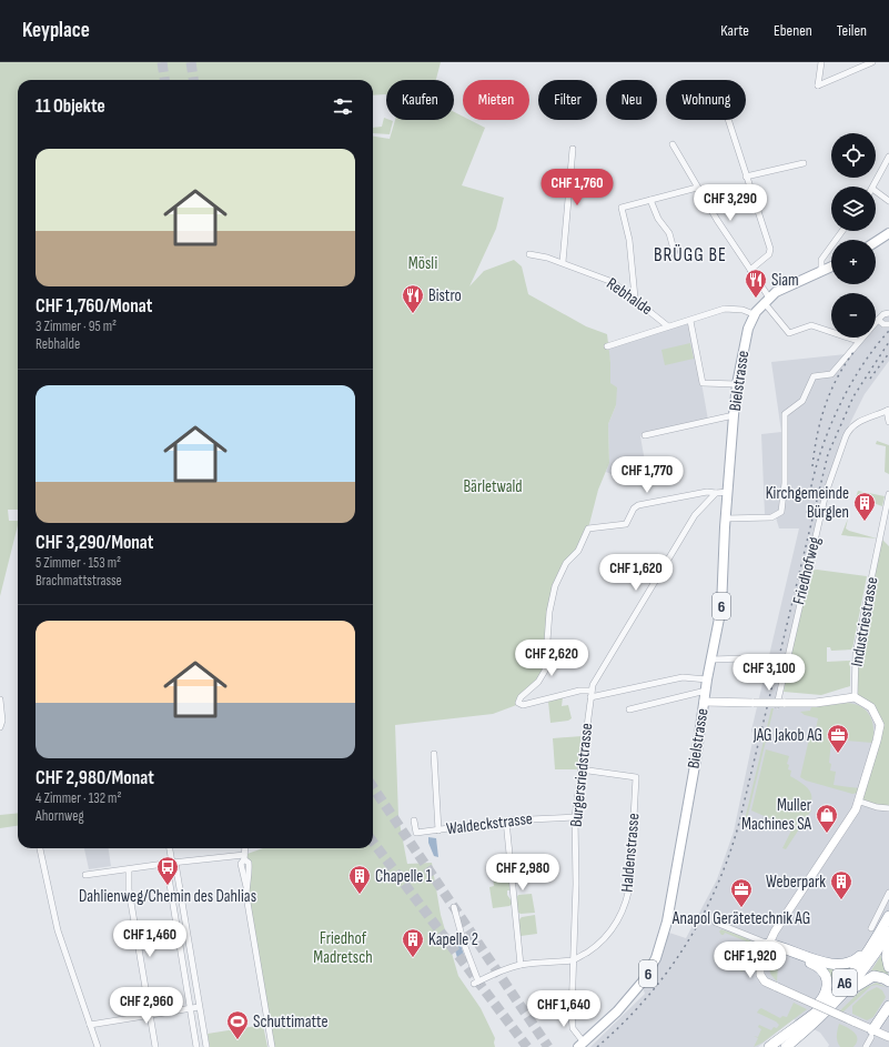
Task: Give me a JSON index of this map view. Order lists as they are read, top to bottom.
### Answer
{
  "streets": {
    "highway": ["A6"],
    "main road": ["Bielstrasse", "6"],
    "street": [
      "Rebhalde",
      "Friedhofweg",
      "Industriestrasse",
      "Burgersriedstrasse",
      "Waldeckstrasse",
      "Haldenstrasse"
    ]
  },
  "crossings": [
    ["Bielstrasse", "Burgersriedstrasse"],
    ["Burgersriedstrasse", "Waldeckstrasse"],
    ["Burgersriedstrasse", "Haldenstrasse"]
  ],
  "districts": ["BRÜGG BE"],
  "parks": ["Mösli", "Bärletwald", "Friedhof Madretsch"],
  "places": {
    "restaurant": ["Siam", "Bistro"],
    "building": [
      "Kirchgemeinde Bürglen",
      "Chapelle 1",
      "Weberpark",
      "Kapelle 2"
    ],
    "office": ["JAG Jakob AG", "Anapol Gerätetechnik AG"],
    "shop": ["Muller Machines SA"],
    "bus stop": ["Dahlienweg/Chemin des Dahlias"],
    "sports": ["Schuttimatte"]
  },
  "page": {
    "header": "Keyplace",
    "nav": ["Karte", "Ebenen", "Teilen"],
    "chip": [
      "Kaufen",
      "Mieten",
      "Filter",
      "Neu",
      "Wohnung"
    ],
    "heading": "11 Objekte",
    "map_buttons": ["+", "−"],
    "list": [
      {
        "name": "CHF 1,760/Monat",
        "note": "3 Zimmer · 95 m² · Rebhalde"
      },
      {
        "name": "CHF 3,290/Monat",
        "note": "5 Zimmer · 153 m² · Brachmattstrasse"
      },
      {
        "name": "CHF 2,980/Monat",
        "note": "4 Zimmer · 132 m² · Ahornweg"
      }
    ],
    "price": [
      "CHF 1,760",
      "CHF 3,290",
      "CHF 1,770",
      "CHF 1,620",
      "CHF 2,620",
      "CHF 3,100",
      "CHF 2,980",
      "CHF 1,460",
      "CHF 1,920",
      "CHF 2,960",
      "CHF 1,640"
    ]
  }
}
